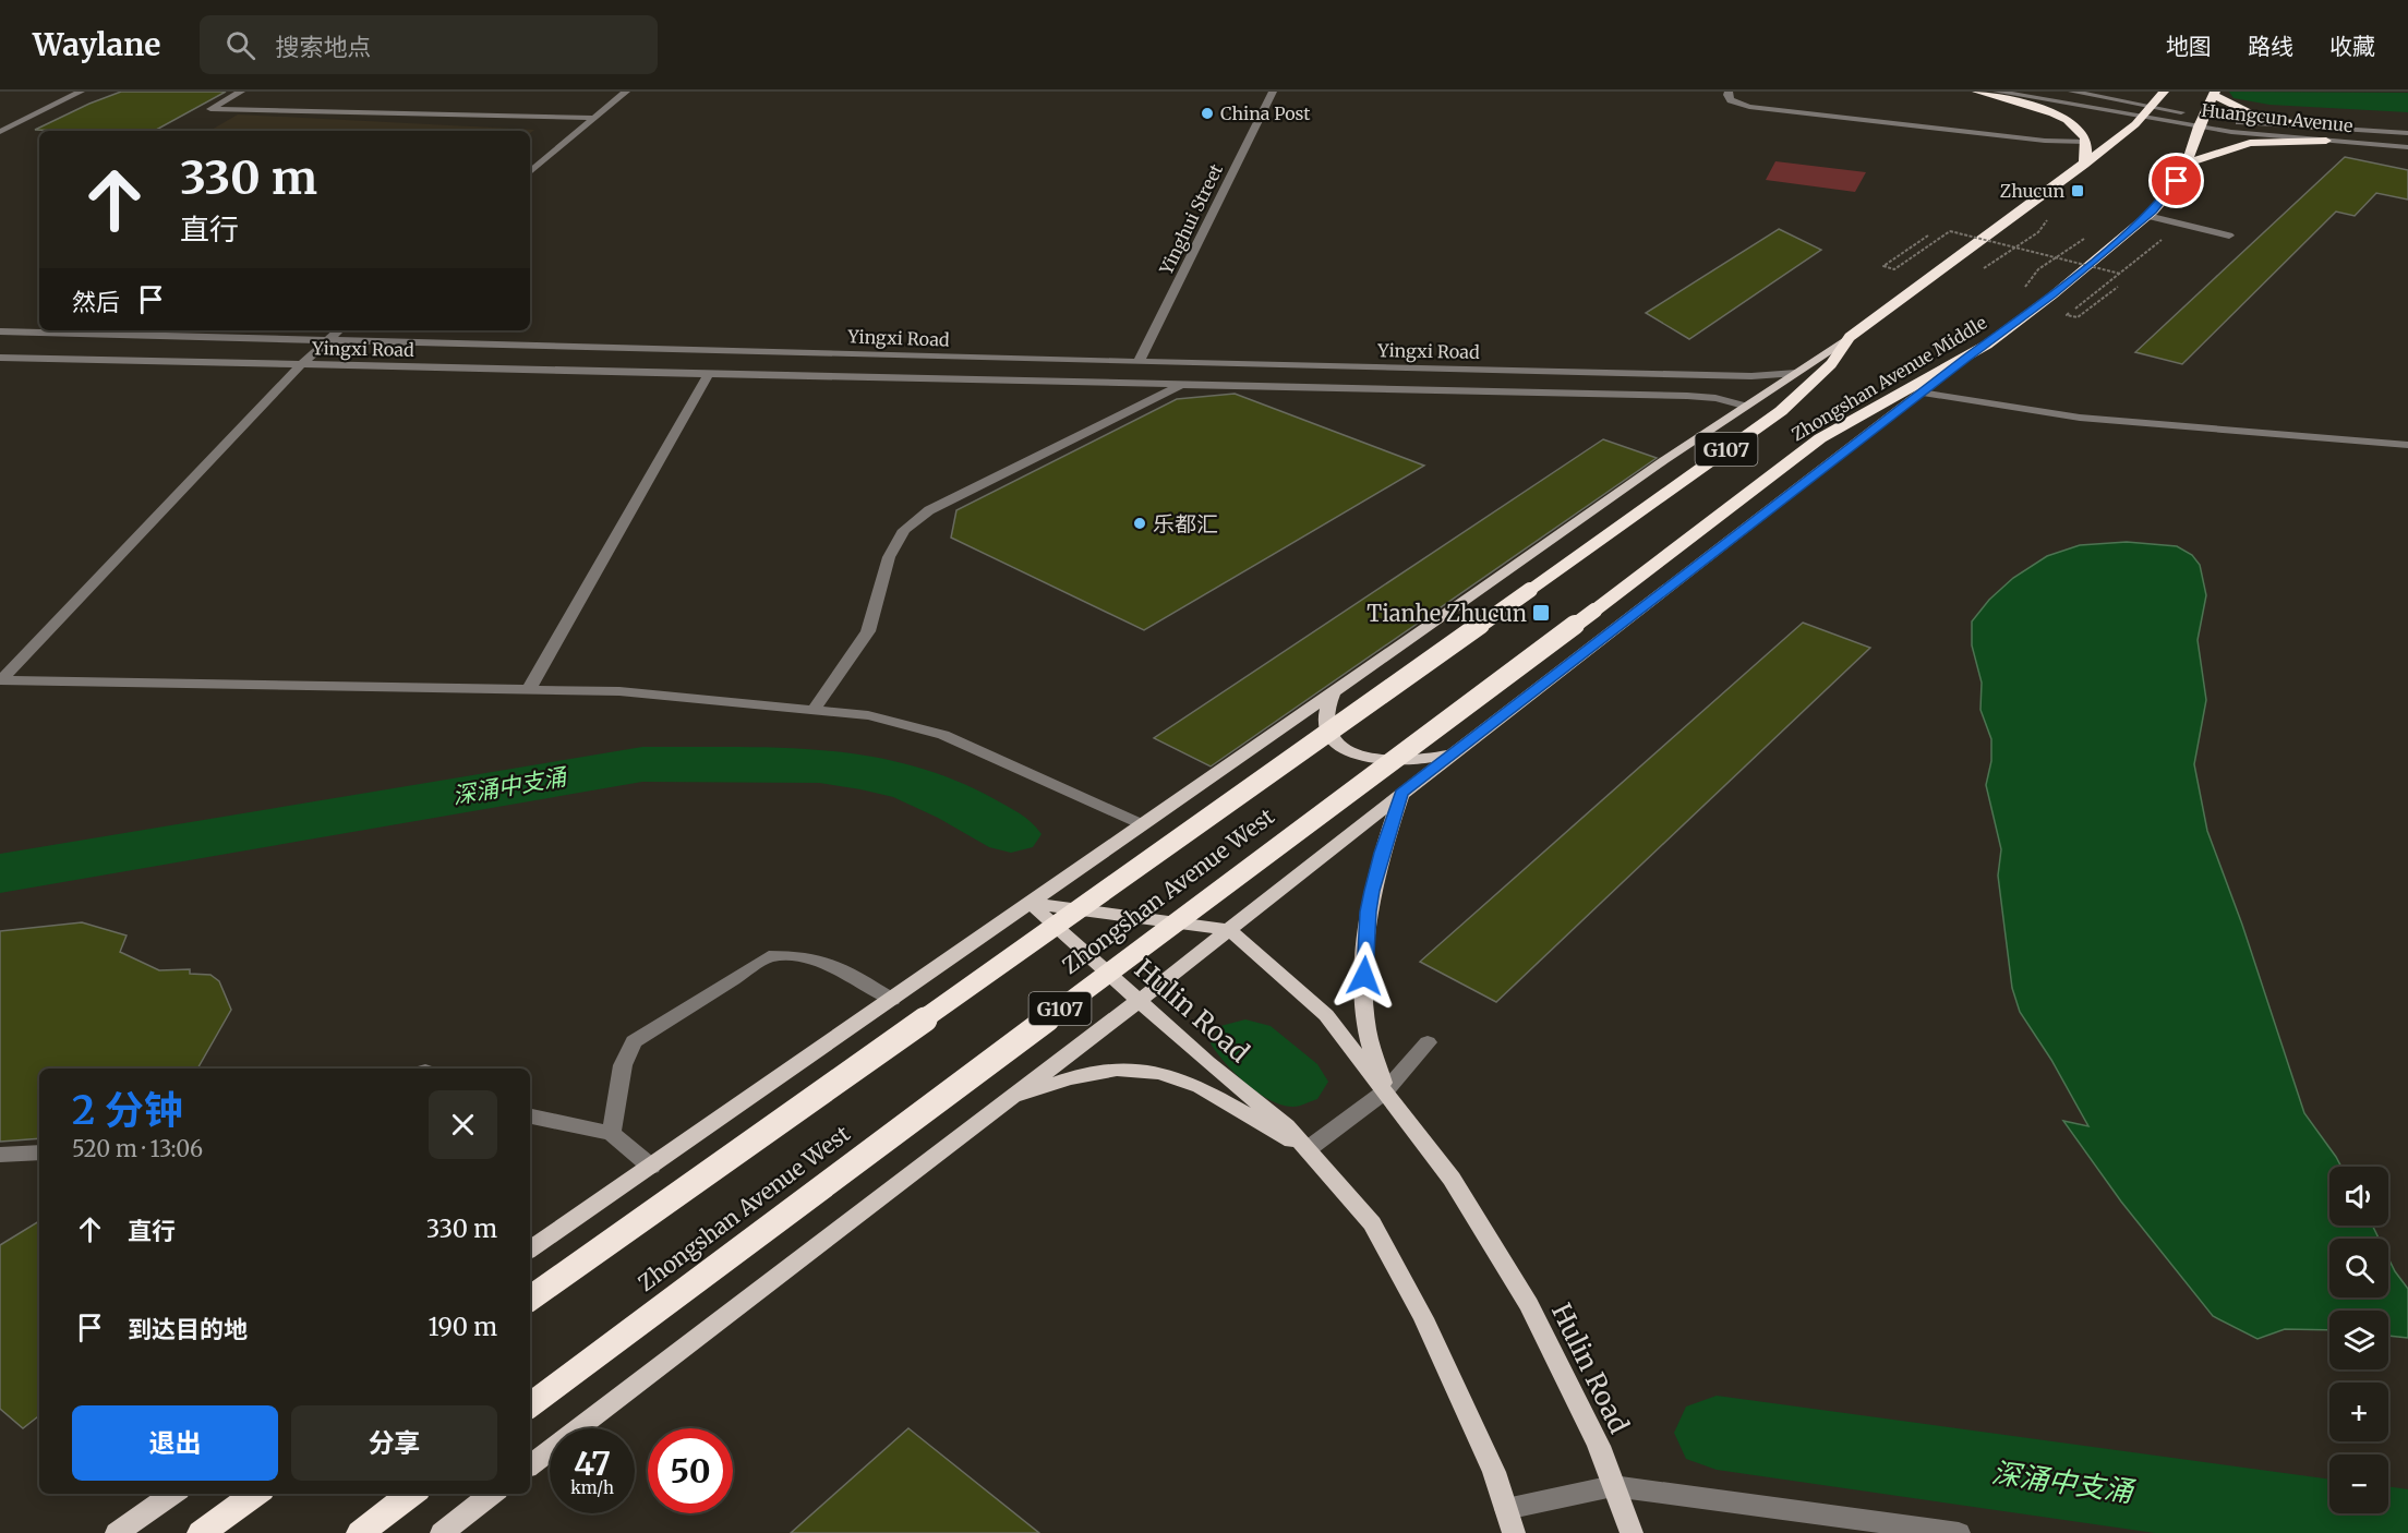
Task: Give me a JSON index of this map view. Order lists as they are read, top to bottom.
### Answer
{
  "streets": {
    "highway": ["Zhongshan Avenue Middle", "G107", "Zhongshan Avenue West"],
    "main road": ["Hulin Road"],
    "street": ["Huangcun Avenue", "Yinghui Street", "Yingxi Road"]
  },
  "crossings": [
    ["Huangcun Avenue", "Zhongshan Avenue Middle"],
    ["Yinghui Street", "Yingxi Road"],
    ["Zhongshan Avenue Middle", "Zhongshan Avenue West"]
  ],
  "water": ["深涌中支涌"],
  "places": {
    "other": ["China Post", "乐都汇"],
    "transit": ["Zhucun", "Tianhe Zhucun"]
  },
  "page": {
    "header": "Waylane",
    "search": "搜索地点",
    "nav": ["地图", "路线", "收藏"],
    "turn": ["330 m", "直行"],
    "then": "然后",
    "heading": ["2 分钟", "520 m · 13:06"],
    "map_buttons": ["+", "−"],
    "list": [
      {
        "name": "直行",
        "value": "330 m"
      },
      {
        "name": "到达目的地",
        "value": "190 m"
      }
    ],
    "buttons": ["退出", "分享"],
    "speed": "47 km/h",
    "limit": "50"
  }
}
